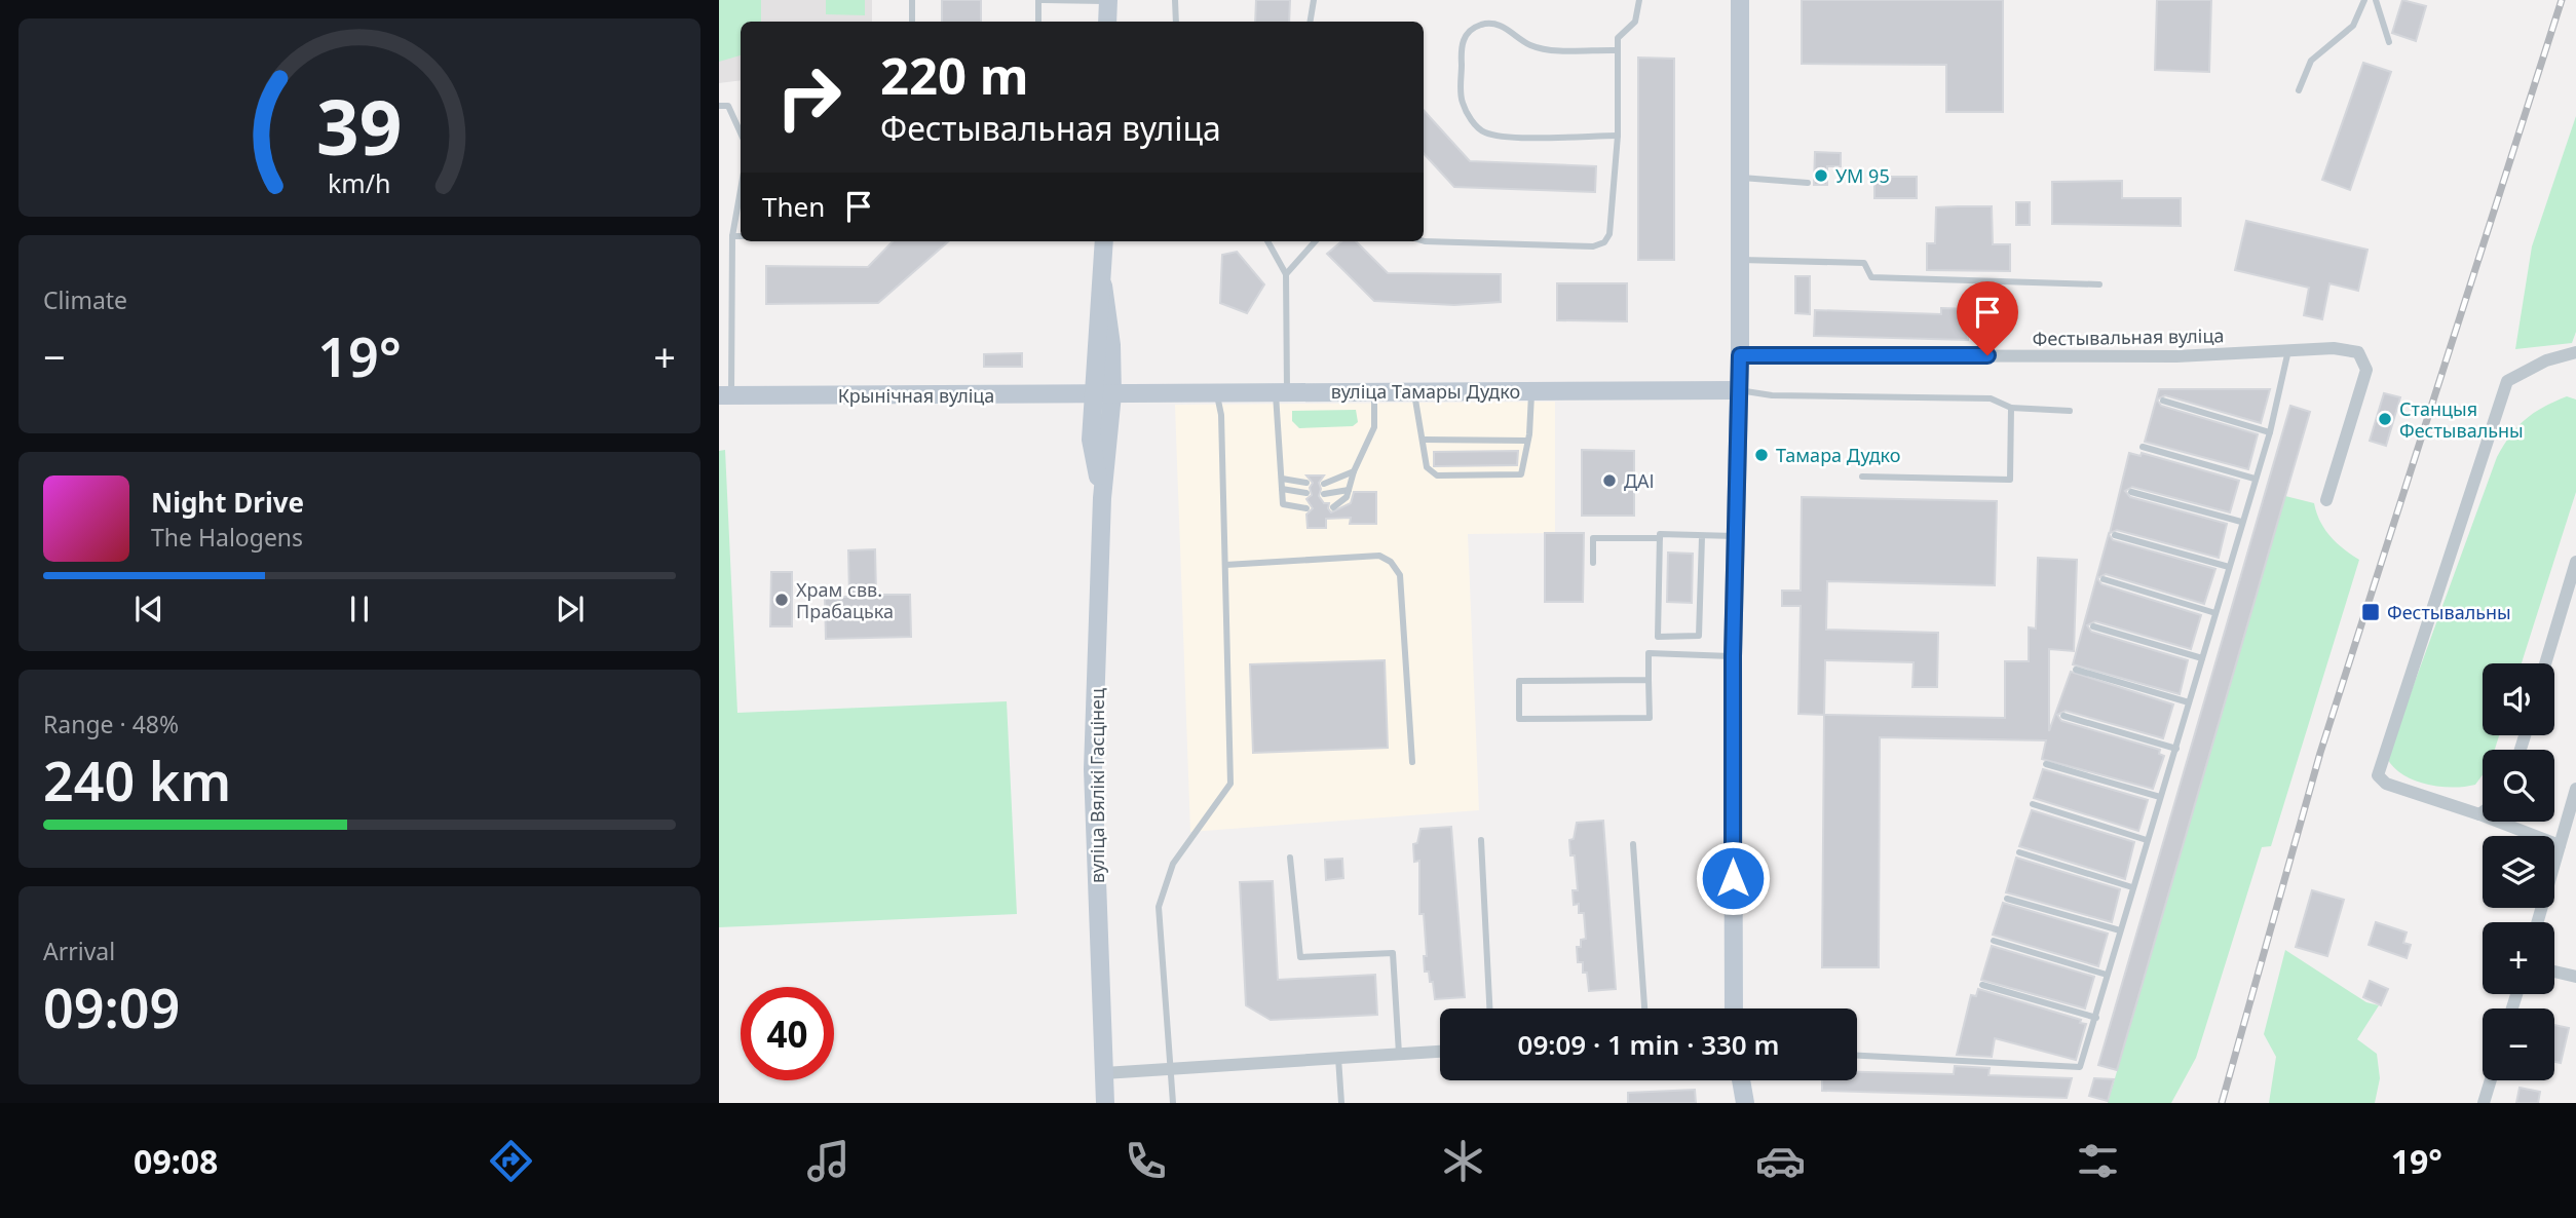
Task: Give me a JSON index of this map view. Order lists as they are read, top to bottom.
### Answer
{
  "streets": {
    "street": [
      "Фестывальная вуліца",
      "вуліца Тамары Дудко",
      "Крынічная вуліца",
      "вуліца Вялікі Гасцінец"
    ]
  },
  "crossings": [
    ["вуліца Тамары Дудко", "Крынічная вуліца"],
    ["вуліца Тамары Дудко", "вуліца Вялікі Гасцінец"],
    ["Крынічная вуліца", "вуліца Вялікі Гасцінец"]
  ],
  "places": {
    "other": [
      "УМ 95",
      "Станцыя Фестывальны",
      "Тамара Дудко",
      "ДАІ",
      "Храм свв. Прабацька"
    ],
    "transit": ["Фестывальны"]
  },
  "page": {
    "turn": ["220 m", "Фестывальная вуліца"],
    "then": "Then",
    "tile": [
      "Climate",
      ["Range · 48%", "240 km"],
      ["Arrival", "09:09"]
    ],
    "heat": ["−", "19°", "+"],
    "song": ["Night Drive", "The Halogens"],
    "map_buttons": ["+", "−"],
    "limit": "40",
    "trip": "09:09 · 1 min · 330 m",
    "tabs": ["09:08", "19°"],
    "gauge": ["39", "km/h"]
  }
}
